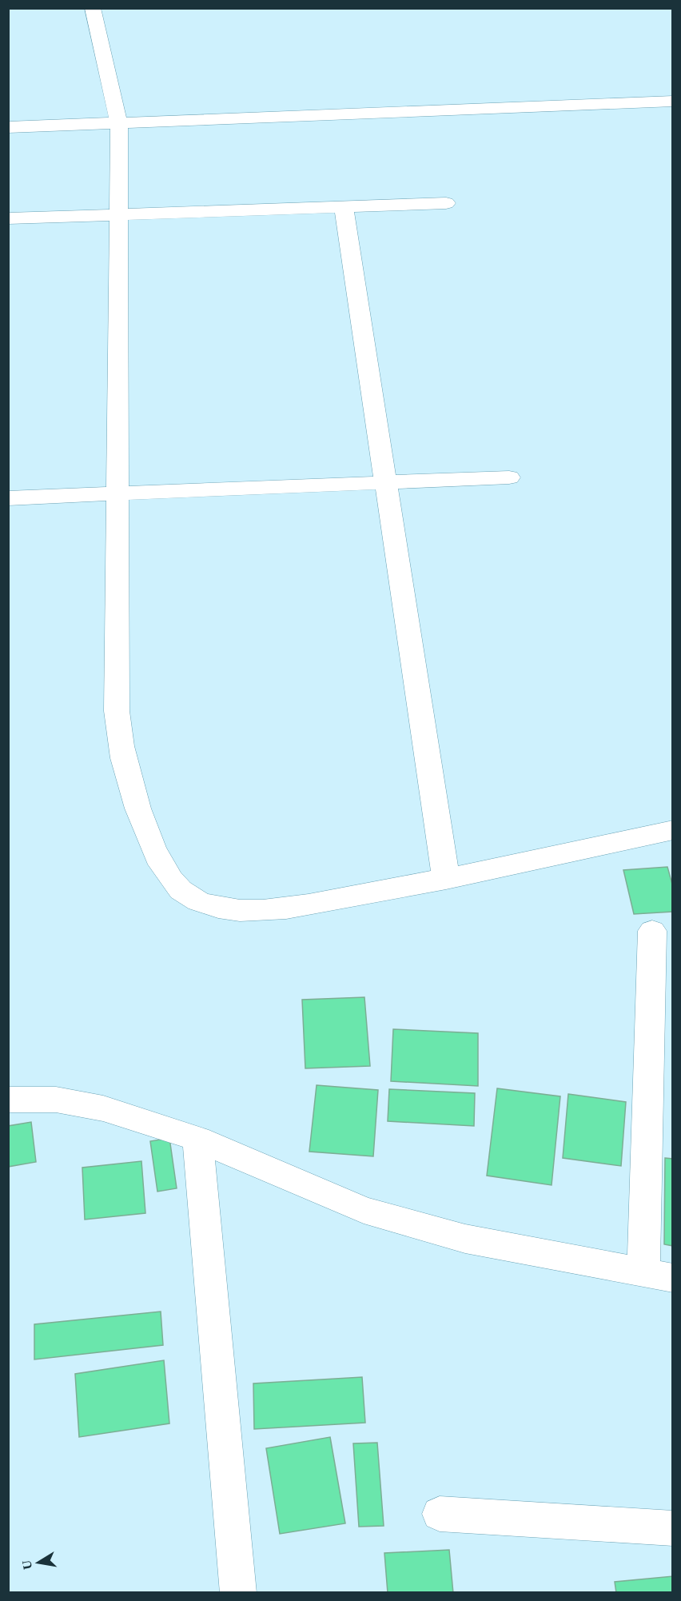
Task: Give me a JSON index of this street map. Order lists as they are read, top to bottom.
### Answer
{
  "north": "left"
}
